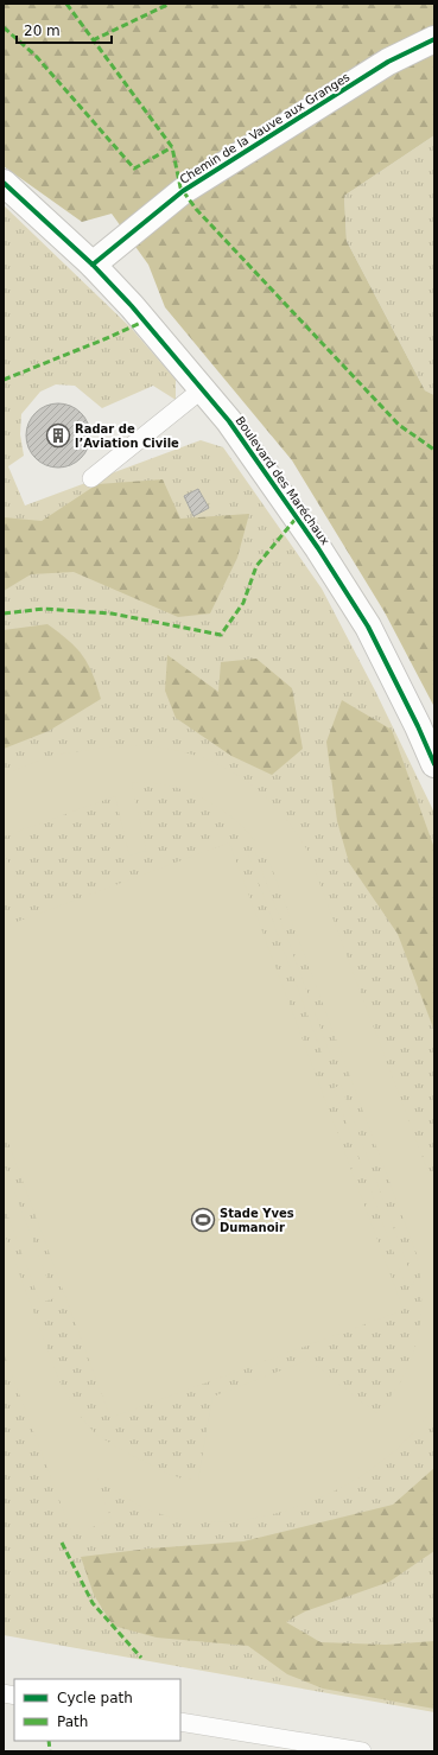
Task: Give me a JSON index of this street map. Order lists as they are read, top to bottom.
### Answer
{
  "streets": {
    "street": ["Chemin de la Vauve aux Granges", "Boulevard des Maréchaux"]
  },
  "crossings": [
    ["Chemin de la Vauve aux Granges", "Boulevard des Maréchaux"]
  ],
  "places": {
    "building": ["Radar de l’Aviation Civile"],
    "sports": ["Stade Yves Dumanoir"]
  },
  "legend": ["Cycle path", "Path"],
  "scale_bar": "20 m"
}
